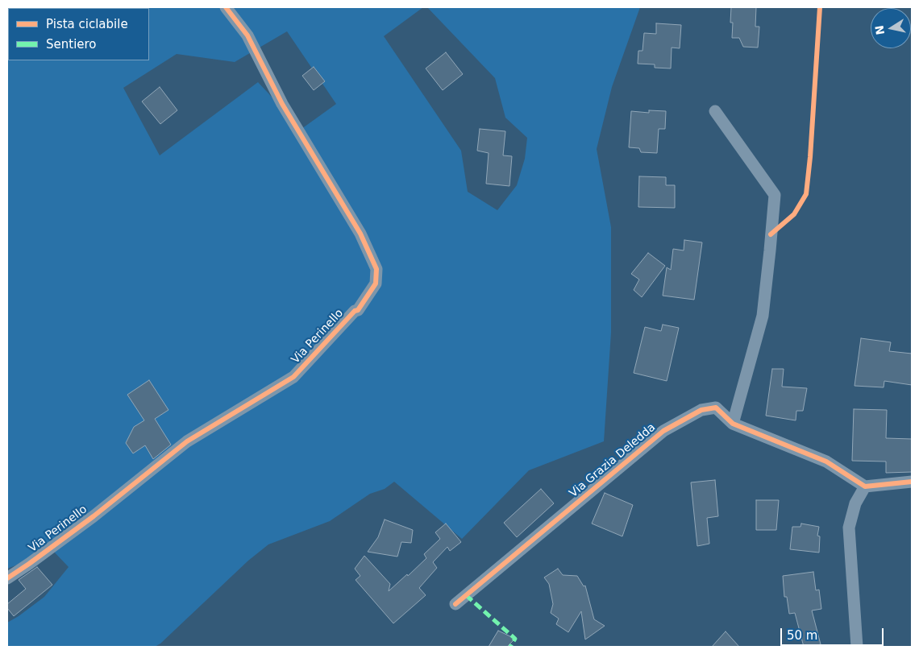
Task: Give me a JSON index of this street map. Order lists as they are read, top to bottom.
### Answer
{
  "streets": {
    "street": ["Via Perinello", "Via Grazia Deledda"]
  },
  "legend": ["Pista ciclabile", "Sentiero"],
  "scale_bar": "50 m",
  "north": "left"
}
